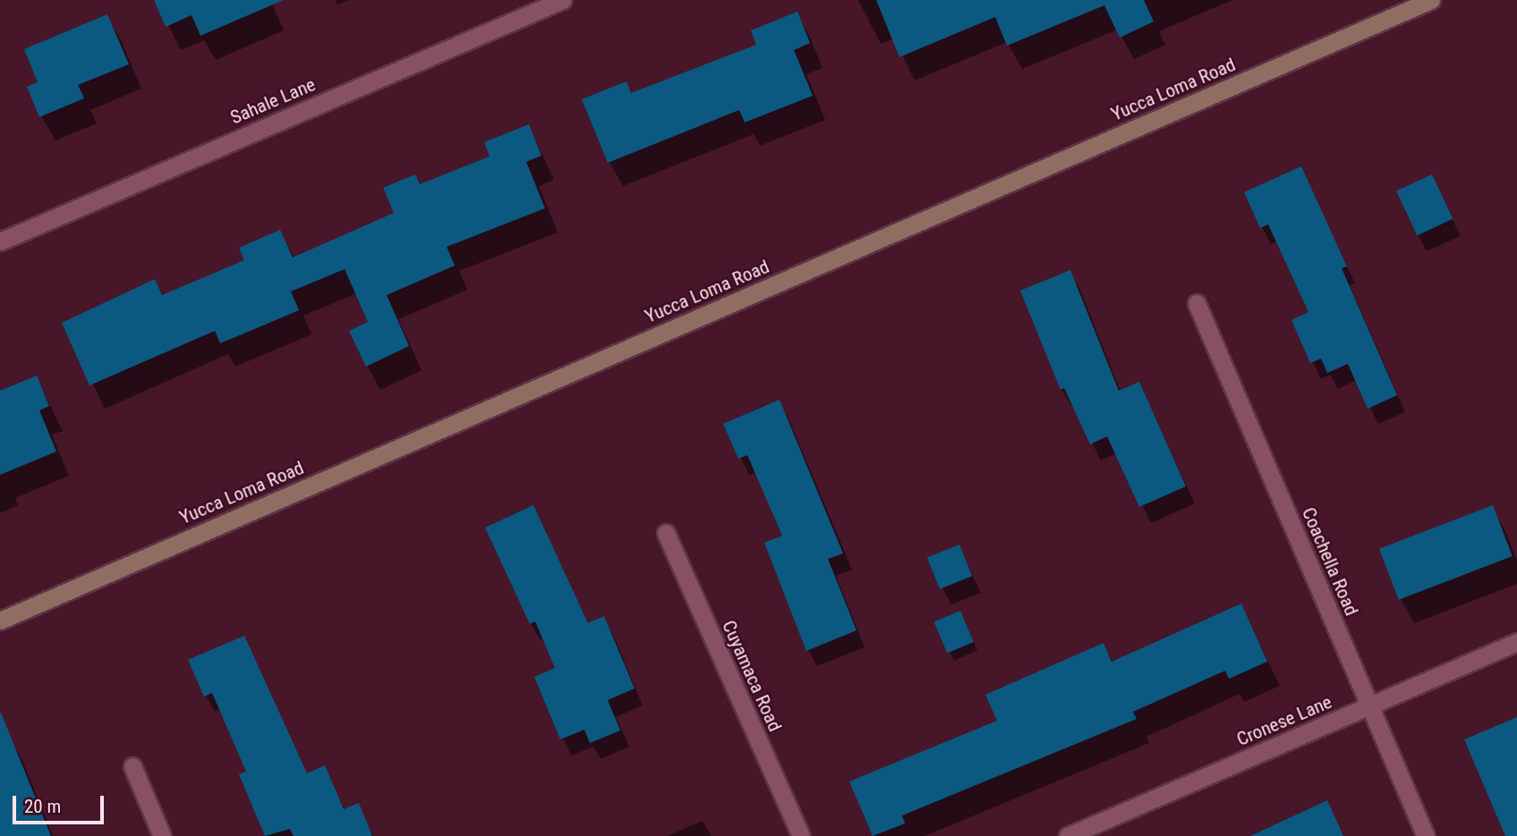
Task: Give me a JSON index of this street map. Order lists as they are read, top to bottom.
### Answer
{
  "streets": {
    "main road": ["Yucca Loma Road"],
    "street": [
      "Sahale Lane",
      "Coachella Road",
      "Cuyamaca Road",
      "Cronese Lane"
    ]
  },
  "crossings": [
    ["Coachella Road", "Cronese Lane"]
  ],
  "scale_bar": "20 m"
}
